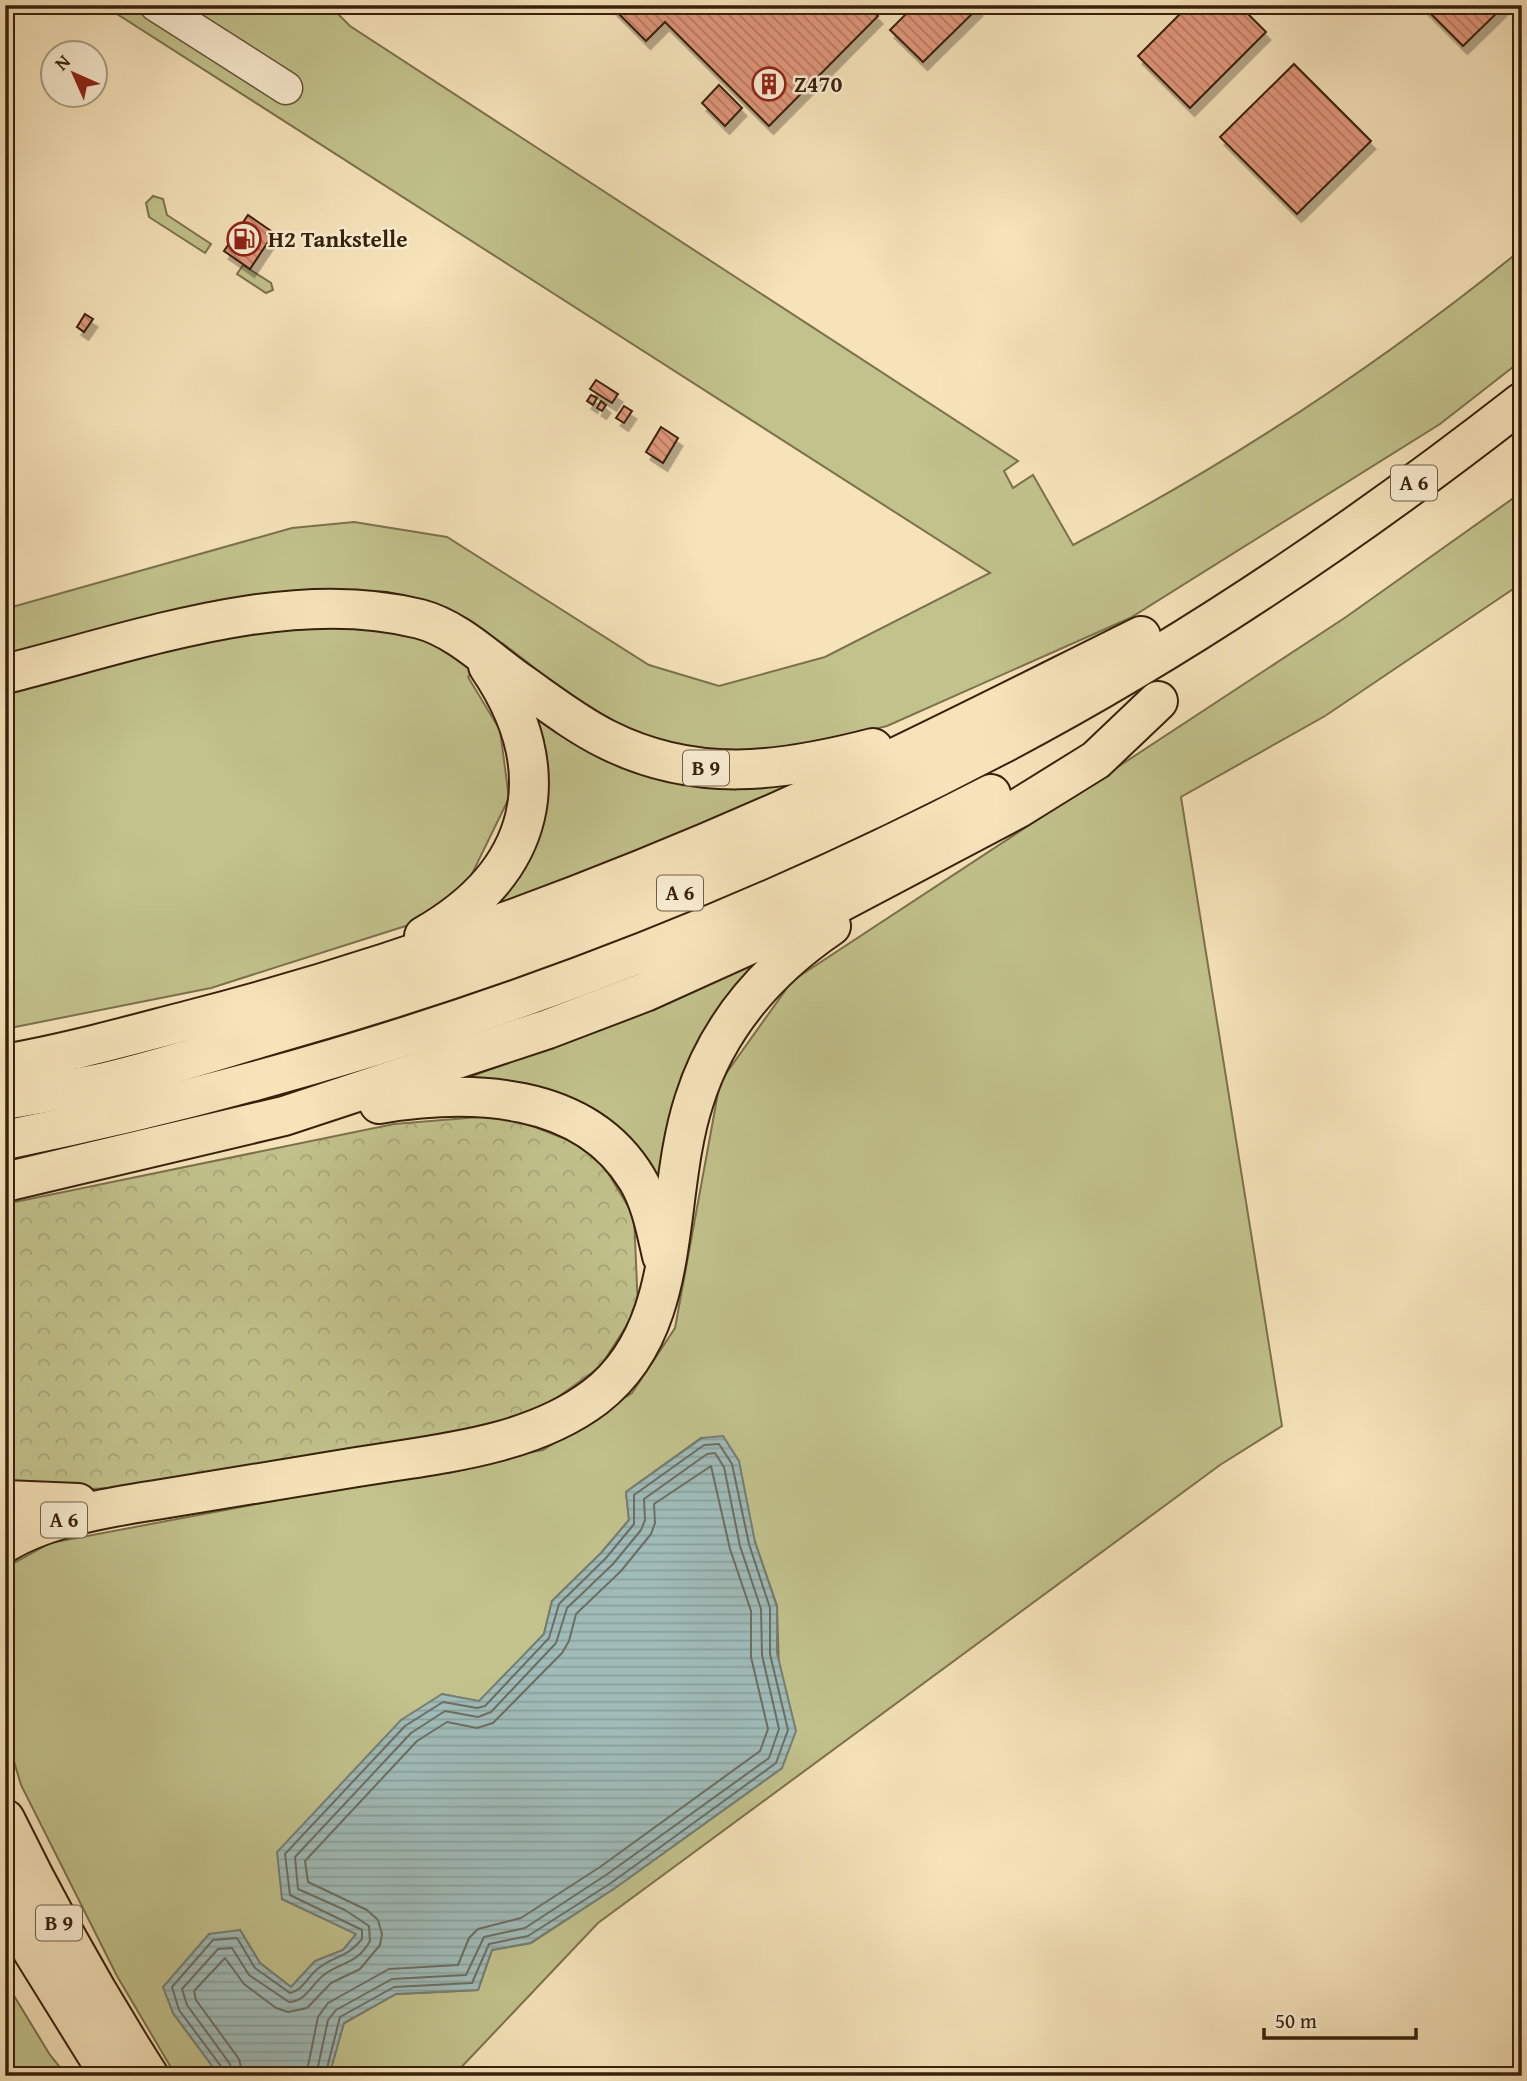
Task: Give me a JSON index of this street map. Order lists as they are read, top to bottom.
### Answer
{
  "streets": {
    "highway": ["A 6", "B 9"]
  },
  "places": {
    "building": ["Z470"],
    "fuel station": ["H2 Tankstelle"]
  },
  "scale_bar": "50 m",
  "north": "top left"
}
